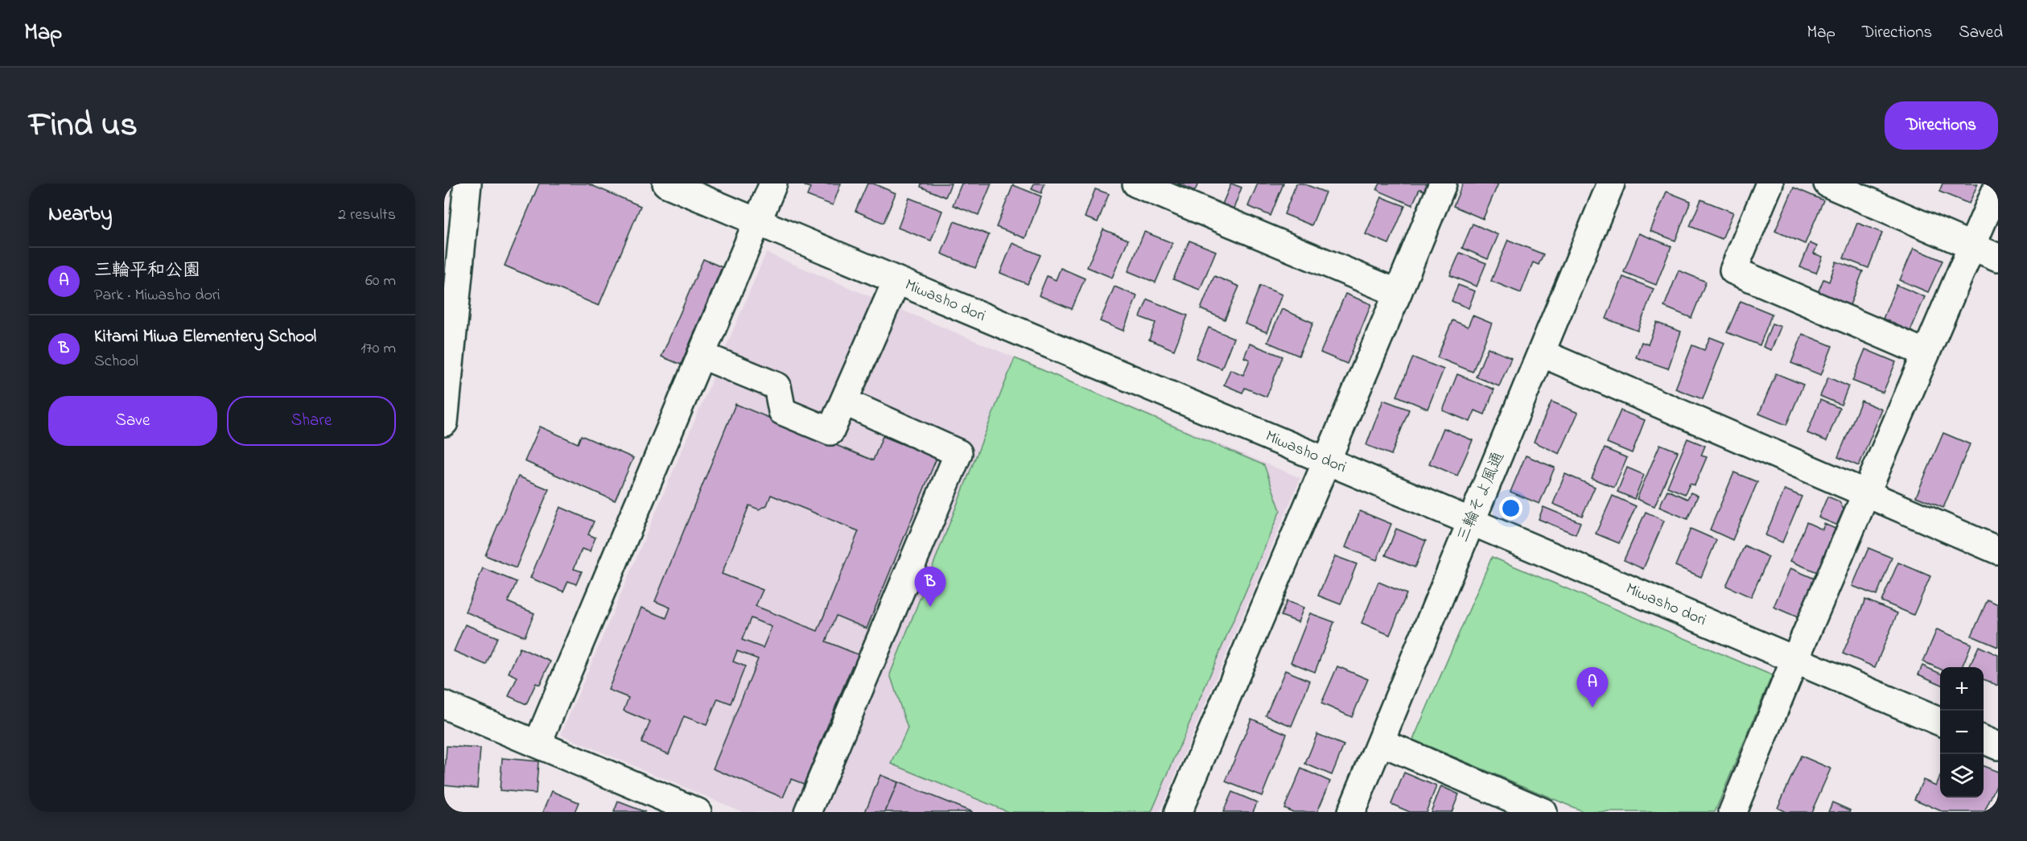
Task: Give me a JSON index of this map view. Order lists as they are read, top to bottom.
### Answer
{
  "streets": {
    "street": ["Miwasho dori", "三輪そよ風通"]
  },
  "crossings": [
    ["Miwasho dori", "三輪そよ風通"]
  ],
  "page": {
    "header": "Map",
    "nav": ["Map", "Directions", "Saved"],
    "title": "Find us",
    "buttons": [
      "Directions",
      ["Save", "Share"]
    ],
    "heading": ["Nearby", "2 results"],
    "list": [
      {
        "mark": "A",
        "name": "三輪平和公園",
        "note": "Park · Miwasho dori",
        "value": "60 m"
      },
      {
        "mark": "B",
        "name": "Kitami Miwa Elementery School",
        "note": "School",
        "value": "170 m"
      }
    ],
    "pins": ["B", "A"],
    "map_buttons": ["+", "−"]
  }
}
